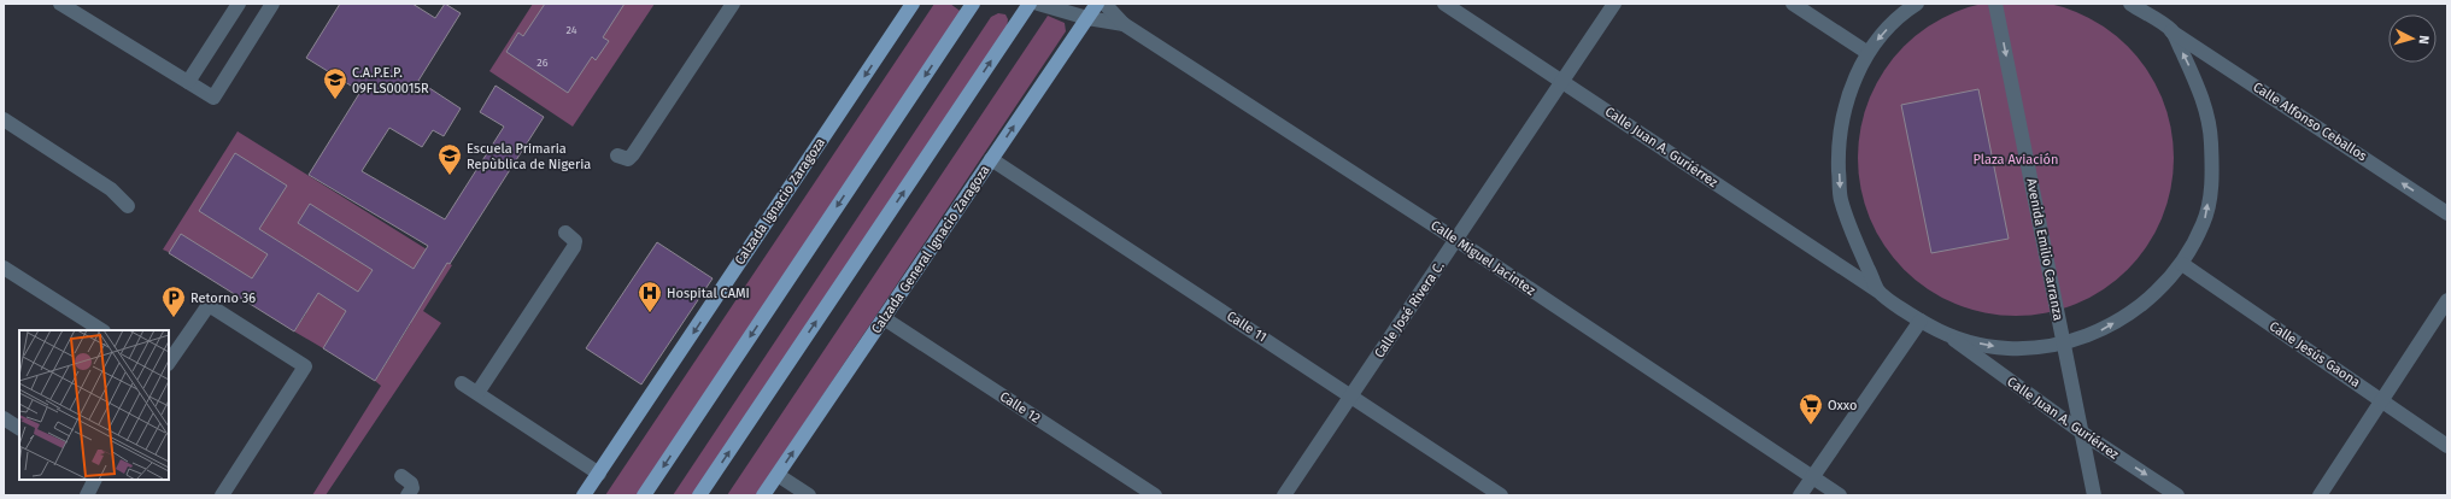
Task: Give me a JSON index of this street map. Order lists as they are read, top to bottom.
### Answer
{
  "streets": {
    "main road": ["Calzada Ignacio Zaragoza", "Calzada General Ignacio Zaragoza"],
    "street": [
      "Calle Alfonso Ceballos",
      "Calle Juan A. Guriérrez",
      "Avenida Emilio Carranza",
      "Calle Miguel Jacintez",
      "Calle José Rivera C.",
      "Calle 11",
      "Calle Jesús Gaona",
      "Calle 12"
    ]
  },
  "crossings": [
    ["Calle Juan A. Guriérrez", "Avenida Emilio Carranza"],
    ["Calle Juan A. Guriérrez", "Calle José Rivera C."],
    ["Calzada General Ignacio Zaragoza", "Calle Miguel Jacintez"],
    ["Calzada General Ignacio Zaragoza", "Calle 11"],
    ["Calzada General Ignacio Zaragoza", "Calle 12"],
    ["Calle Miguel Jacintez", "Calle José Rivera C."],
    ["Calle José Rivera C.", "Calle 11"]
  ],
  "one_way": ["Calle Alfonso Ceballos", "Avenida Emilio Carranza"],
  "parks": ["Plaza Aviación"],
  "places": {
    "school or university": ["C.A.P.E.P. 09FLS00015R", "Escuela Primaria Repùblica de Nigeria"],
    "hospital": ["Hospital CAMI"],
    "parking": ["Retorno 36"],
    "supermarket": ["Oxxo"]
  },
  "house_numbers": ["24", "26"],
  "north": "right"
}
